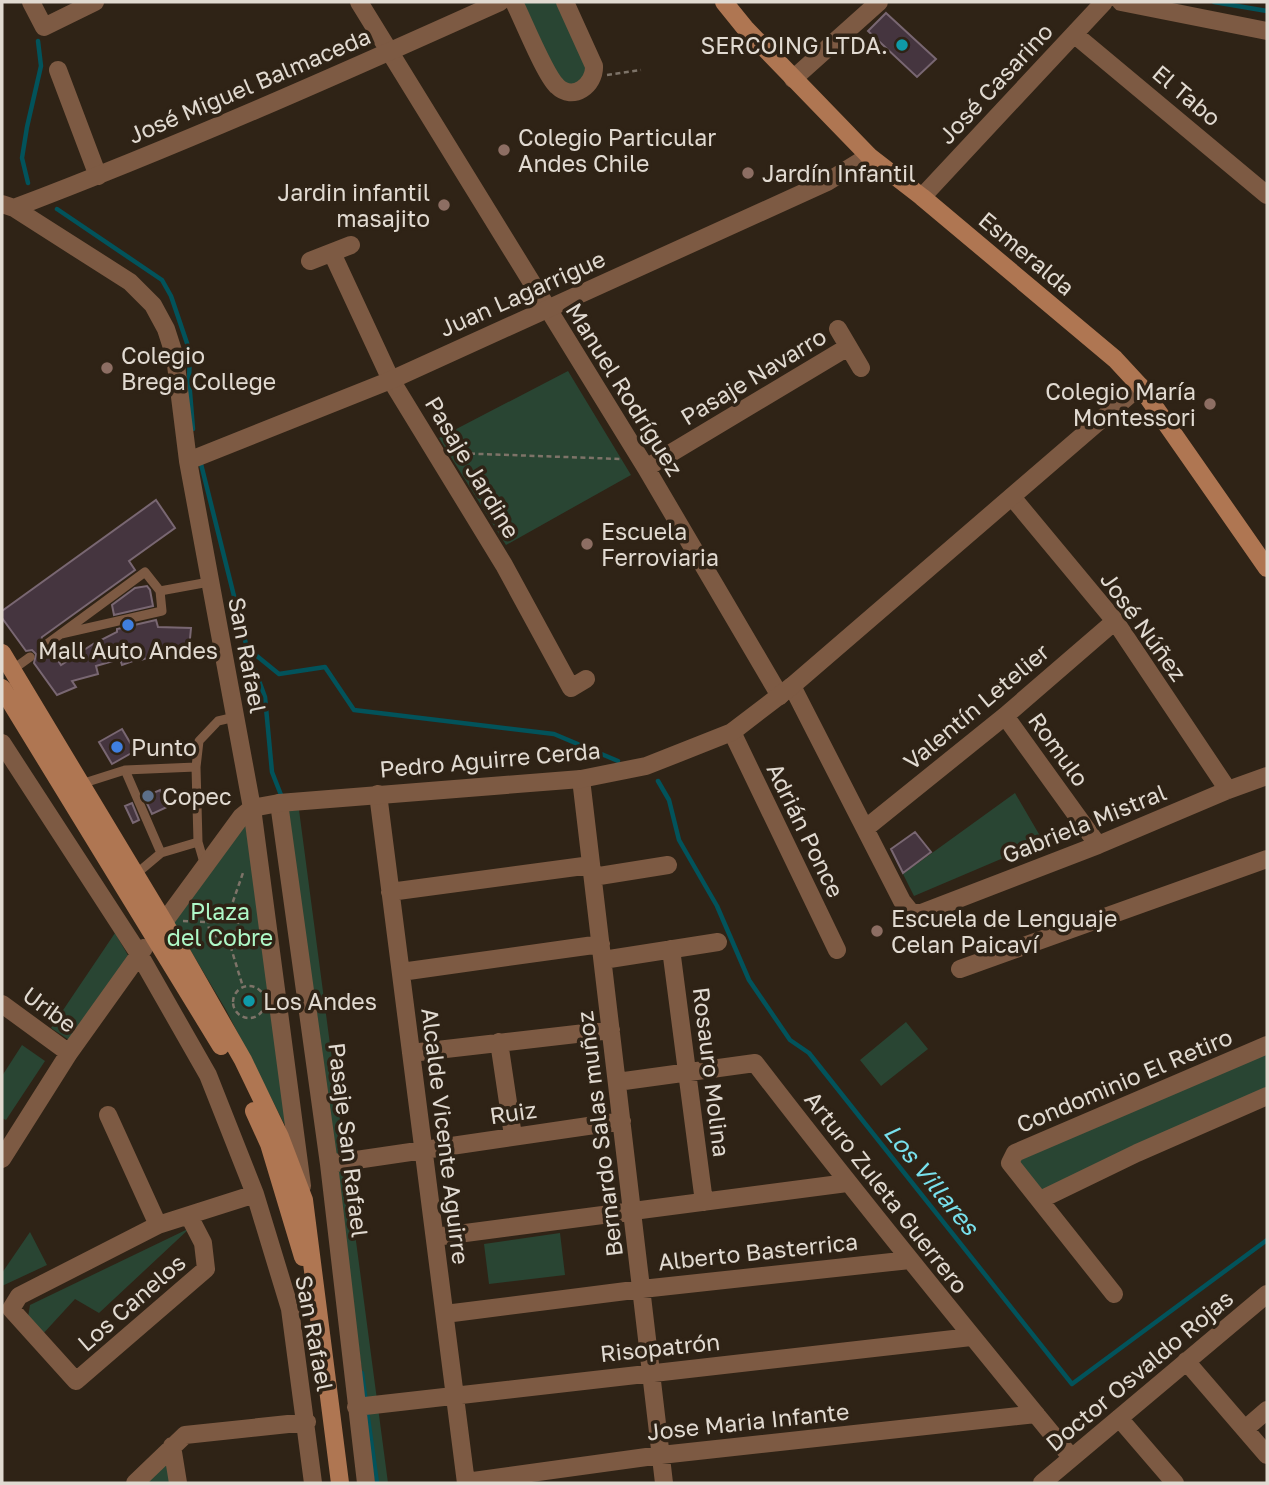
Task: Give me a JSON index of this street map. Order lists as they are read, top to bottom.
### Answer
{
  "streets": {
    "main road": ["Esmeralda", "San Rafael"],
    "street": [
      "José Casarino",
      "José Miguel Balmaceda",
      "El Tabo",
      "Juan Lagarrigue",
      "Pasaje Navarro",
      "Manuel Rodríguez",
      "Pasaje Jardine",
      "José Núñez",
      "Valentín Letelier",
      "Romulo",
      "Pedro Aguirre Cerda",
      "Gabriela Mistral",
      "Adrián Ponce",
      "Uribe",
      "Rosauro Molina",
      "Condominio El Retiro",
      "Ruiz",
      "Bernardo Salas muñoz",
      "Alcalde Vicente Aguirre",
      "Pasaje San Rafael",
      "Arturo Zuleta Guerrero",
      "Alberto Basterrica",
      "Los Canelos",
      "Risopatrón",
      "Doctor Osvaldo Rojas",
      "Jose Maria Infante"
    ]
  },
  "crossings": [
    ["José Casarino", "El Tabo"],
    ["José Casarino", "Esmeralda"],
    ["José Miguel Balmaceda", "Manuel Rodríguez"],
    ["José Miguel Balmaceda", "San Rafael"],
    ["Esmeralda", "Juan Lagarrigue"],
    ["Esmeralda", "Pedro Aguirre Cerda"],
    ["Juan Lagarrigue", "Manuel Rodríguez"],
    ["Juan Lagarrigue", "Pasaje Jardine"],
    ["Juan Lagarrigue", "San Rafael"],
    ["Pasaje Navarro", "Manuel Rodríguez"],
    ["Manuel Rodríguez", "Valentín Letelier"],
    ["Manuel Rodríguez", "Pedro Aguirre Cerda"],
    ["Manuel Rodríguez", "Gabriela Mistral"],
    ["José Núñez", "Valentín Letelier"],
    ["José Núñez", "Pedro Aguirre Cerda"],
    ["José Núñez", "Gabriela Mistral"],
    ["San Rafael", "Pedro Aguirre Cerda"],
    ["Valentín Letelier", "Romulo"],
    ["Romulo", "Gabriela Mistral"],
    ["Pedro Aguirre Cerda", "Adrián Ponce"],
    ["Pedro Aguirre Cerda", "Bernardo Salas muñoz"],
    ["Pedro Aguirre Cerda", "Alcalde Vicente Aguirre"],
    ["Pedro Aguirre Cerda", "Pasaje San Rafael"],
    ["Rosauro Molina", "Arturo Zuleta Guerrero"],
    ["Ruiz", "Bernardo Salas muñoz"],
    ["Ruiz", "Alcalde Vicente Aguirre"],
    ["Ruiz", "Pasaje San Rafael"],
    ["Bernardo Salas muñoz", "Arturo Zuleta Guerrero"],
    ["Bernardo Salas muñoz", "Alberto Basterrica"],
    ["Bernardo Salas muñoz", "Risopatrón"],
    ["Bernardo Salas muñoz", "Jose Maria Infante"],
    ["Alcalde Vicente Aguirre", "Alberto Basterrica"],
    ["Alcalde Vicente Aguirre", "Risopatrón"],
    ["Alcalde Vicente Aguirre", "Jose Maria Infante"],
    ["Pasaje San Rafael", "Risopatrón"],
    ["Arturo Zuleta Guerrero", "Alberto Basterrica"],
    ["Arturo Zuleta Guerrero", "Risopatrón"],
    ["Arturo Zuleta Guerrero", "Doctor Osvaldo Rojas"],
    ["Arturo Zuleta Guerrero", "Jose Maria Infante"]
  ],
  "water": ["Los Villares"],
  "parks": ["Plaza del Cobre"],
  "places": [
    "SERCOING LTDA.",
    "Colegio Particular Andes Chile",
    "Jardín Infantil",
    "Jardin infantil masajito",
    "Colegio Brega College",
    "Colegio María Montessori",
    "Escuela Ferroviaria",
    "Mall Auto Andes",
    "Punto",
    "Copec",
    "Escuela de Lenguaje Celan Paicaví",
    "Los Andes"
  ]
}
